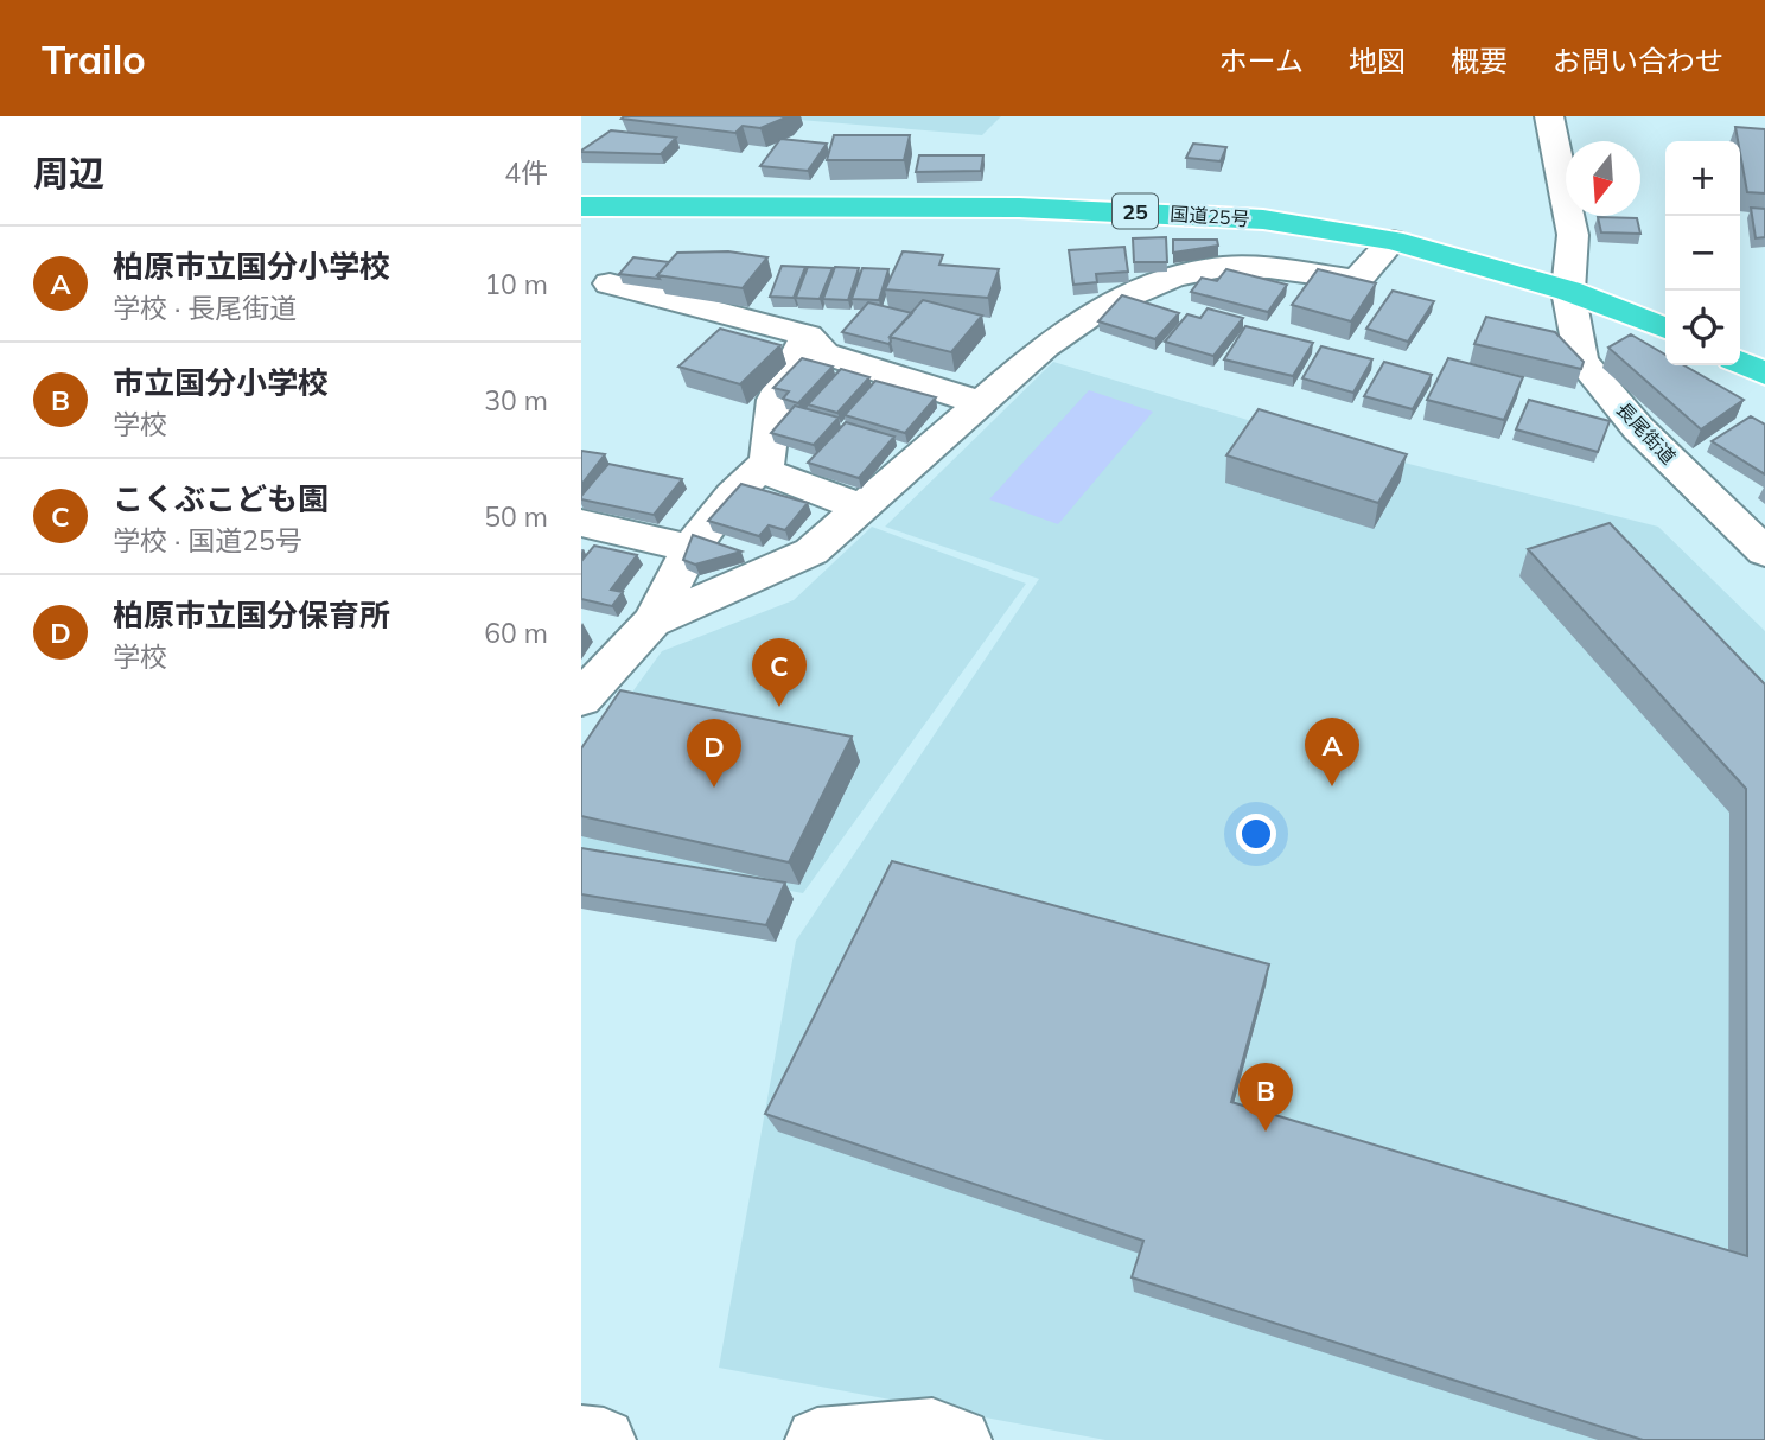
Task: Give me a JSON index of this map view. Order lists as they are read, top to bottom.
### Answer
{
  "streets": {
    "highway": ["25", "国道25号"],
    "street": ["長尾街道"]
  },
  "crossings": [
    ["国道25号", "長尾街道"]
  ],
  "north": "bottom",
  "page": {
    "header": "Trailo",
    "nav": [
      "ホーム",
      "地図",
      "概要",
      "お問い合わせ"
    ],
    "heading": ["周辺", "4件"],
    "map_buttons": ["+", "−"],
    "list": [
      {
        "mark": "A",
        "name": "柏原市立国分小学校",
        "note": "学校 · 長尾街道",
        "value": "10 m"
      },
      {
        "mark": "B",
        "name": "市立国分小学校",
        "note": "学校",
        "value": "30 m"
      },
      {
        "mark": "C",
        "name": "こくぶこども園",
        "note": "学校 · 国道25号",
        "value": "50 m"
      },
      {
        "mark": "D",
        "name": "柏原市立国分保育所",
        "note": "学校",
        "value": "60 m"
      }
    ],
    "pins": [
      "C",
      "A",
      "D",
      "B"
    ]
  }
}
